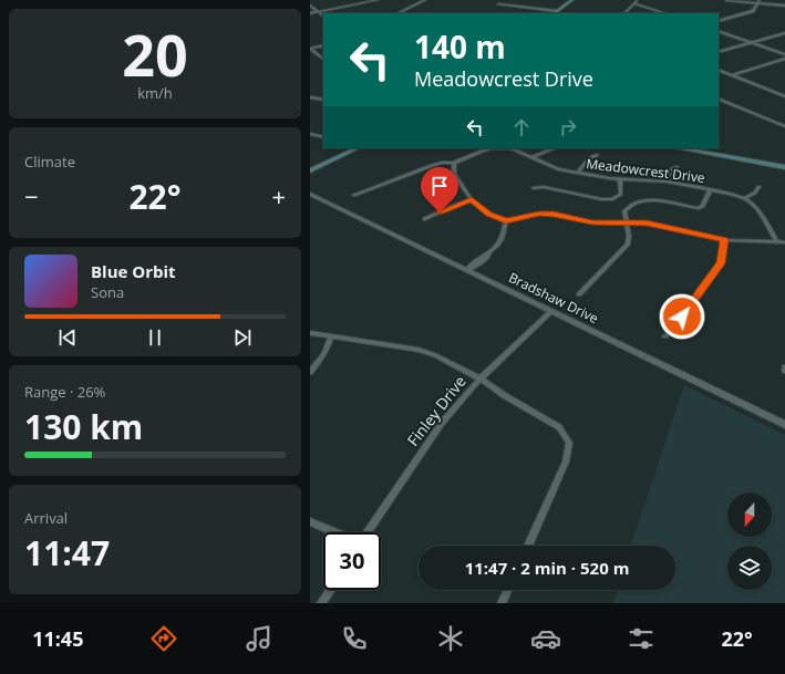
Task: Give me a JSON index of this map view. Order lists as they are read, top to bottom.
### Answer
{
  "streets": {
    "street": ["Meadowcrest Drive", "Bradshaw Drive", "Finley Drive"]
  },
  "crossings": [
    ["Bradshaw Drive", "Finley Drive"]
  ],
  "north": "bottom",
  "page": {
    "tile": [
      ["20", "km/h"],
      "Climate",
      ["Range · 26%", "130 km"],
      ["Arrival", "11:47"]
    ],
    "turn": ["140 m", "Meadowcrest Drive"],
    "heat": ["−", "22°", "+"],
    "song": ["Blue Orbit", "Sona"],
    "limit": "30",
    "trip": "11:47 · 2 min · 520 m",
    "tabs": ["11:45", "22°"]
  }
}
